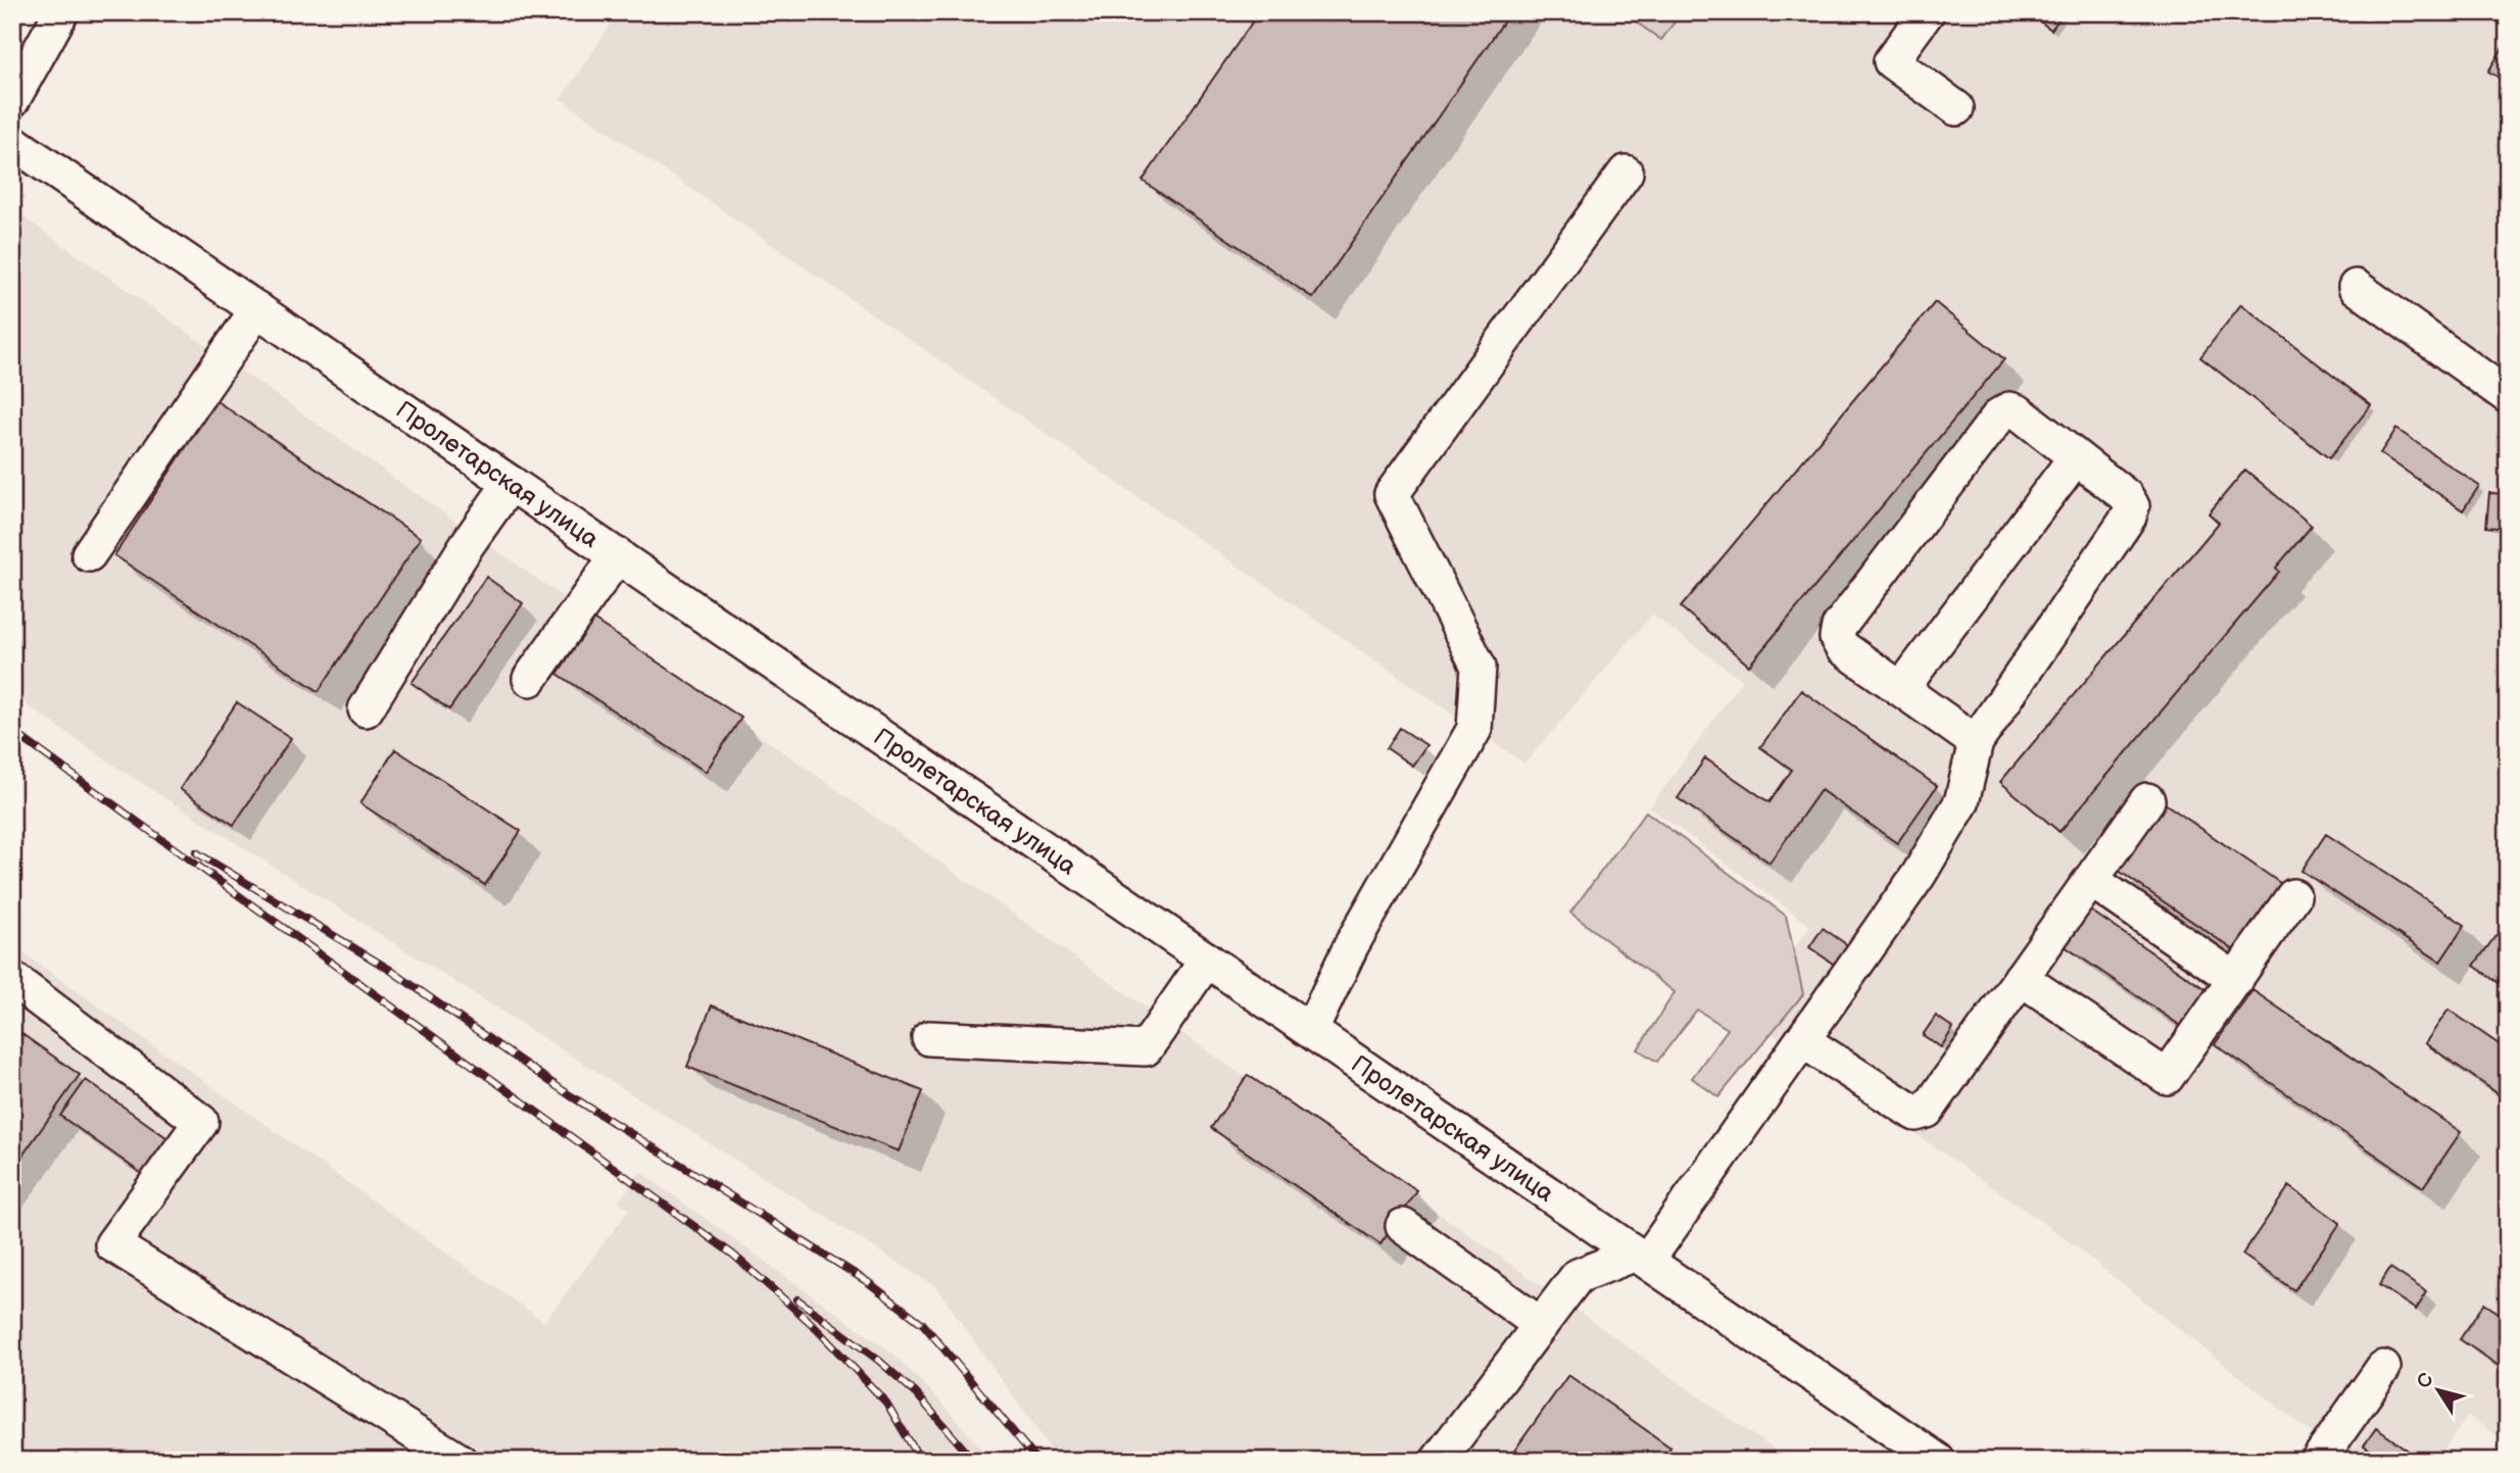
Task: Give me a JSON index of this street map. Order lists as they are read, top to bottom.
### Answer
{
  "streets": {
    "street": ["Пролетарская улица"]
  },
  "north": "top left"
}
